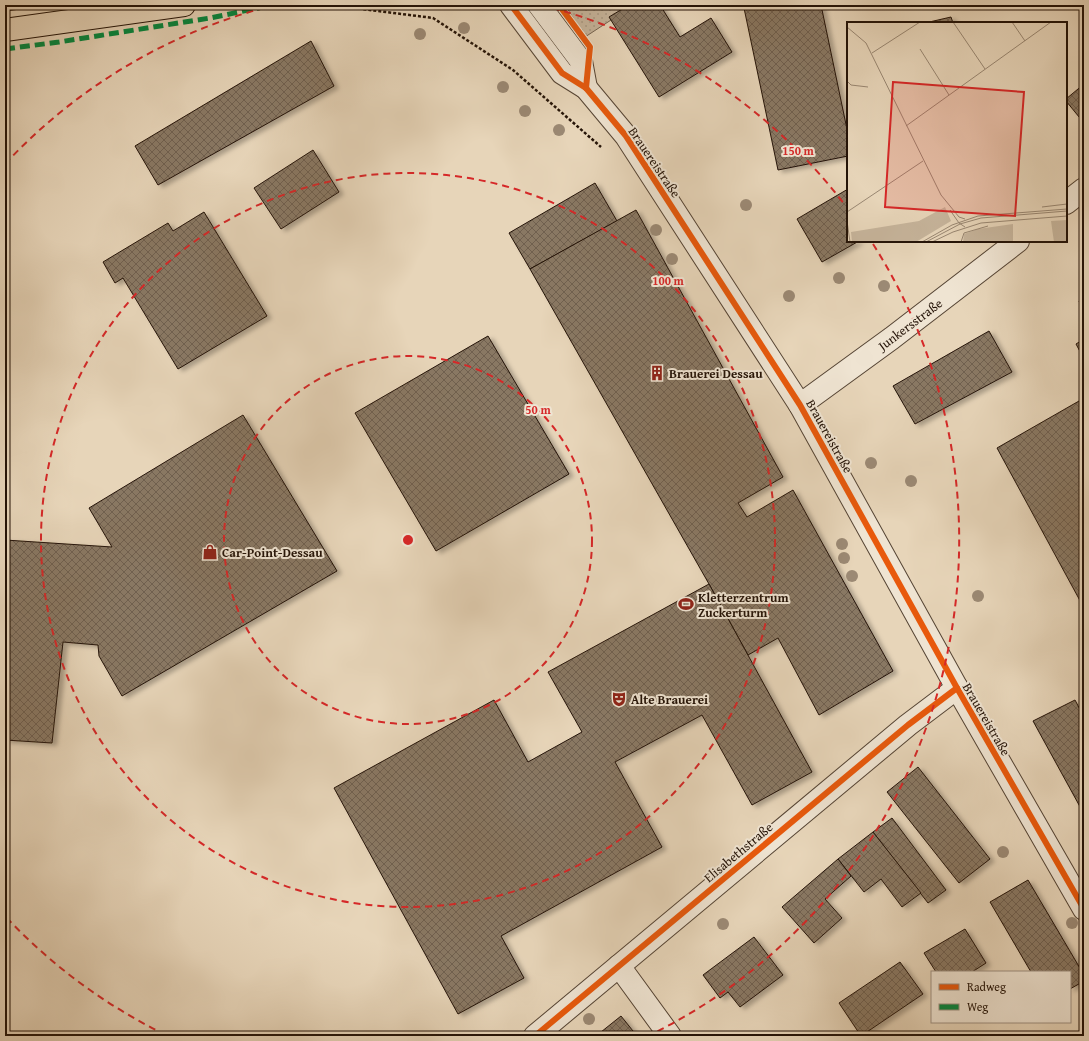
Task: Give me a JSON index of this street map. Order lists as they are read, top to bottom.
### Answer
{
  "streets": {
    "street": ["Brauereistraße", "Junkersstraße", "Elisabethstraße"]
  },
  "crossings": [
    ["Brauereistraße", "Junkersstraße"],
    ["Brauereistraße", "Elisabethstraße"]
  ],
  "places": {
    "building": ["Brauerei Dessau"],
    "shop": ["Car-Point-Dessau"],
    "sports": ["Kletterzentrum Zuckerturm"],
    "theatre": ["Alte Brauerei"]
  },
  "legend": ["Radweg", "Weg"],
  "rings": ["150 m", "100 m", "50 m"]
}
